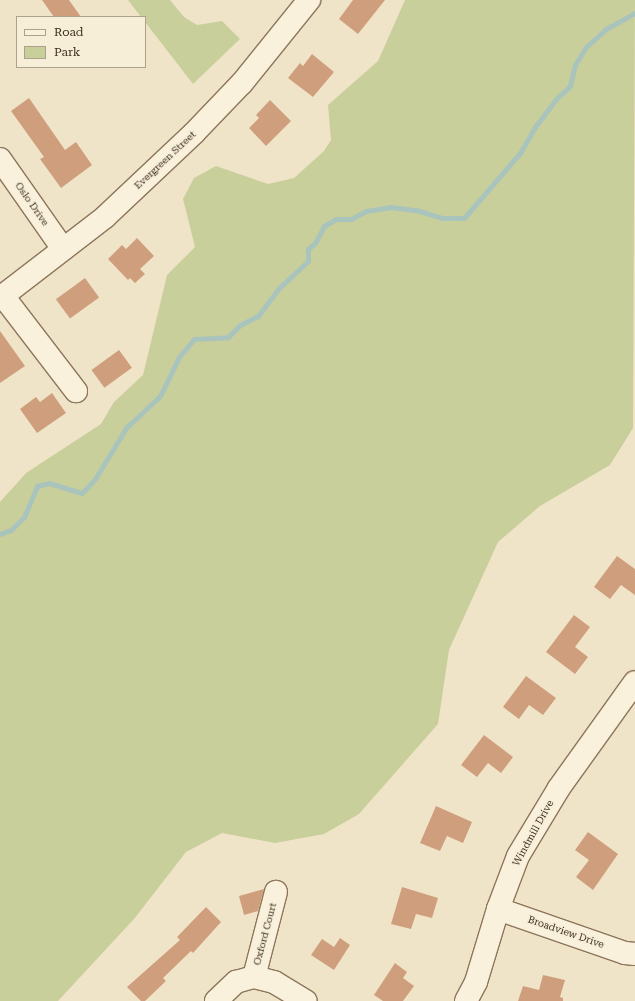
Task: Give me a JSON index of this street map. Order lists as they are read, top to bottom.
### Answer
{
  "streets": {
    "street": [
      "Evergreen Street",
      "Oslo Drive",
      "Windmill Drive",
      "Broadview Drive",
      "Oxford Court"
    ]
  },
  "crossings": [
    ["Evergreen Street", "Oslo Drive"],
    ["Windmill Drive", "Broadview Drive"]
  ],
  "legend": ["Road", "Park"]
}
